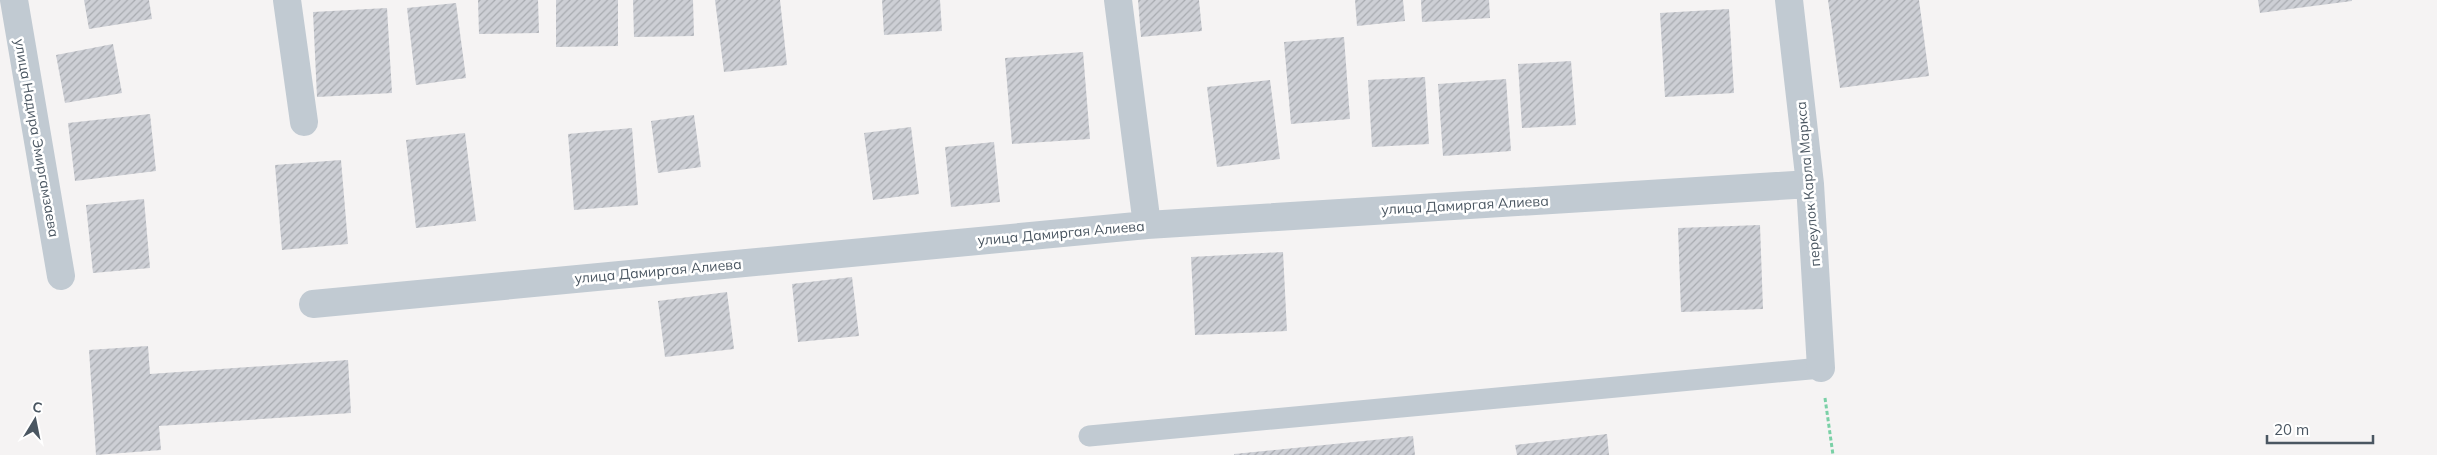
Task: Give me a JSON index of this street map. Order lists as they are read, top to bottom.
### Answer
{
  "streets": {
    "street": ["улица Надира Эмиргамзаева", "переулок Карла Маркса", "улица Дамиргая Алиева"]
  },
  "crossings": [
    ["переулок Карла Маркса", "улица Дамиргая Алиева"]
  ],
  "scale_bar": "20 m",
  "north": "top"
}
